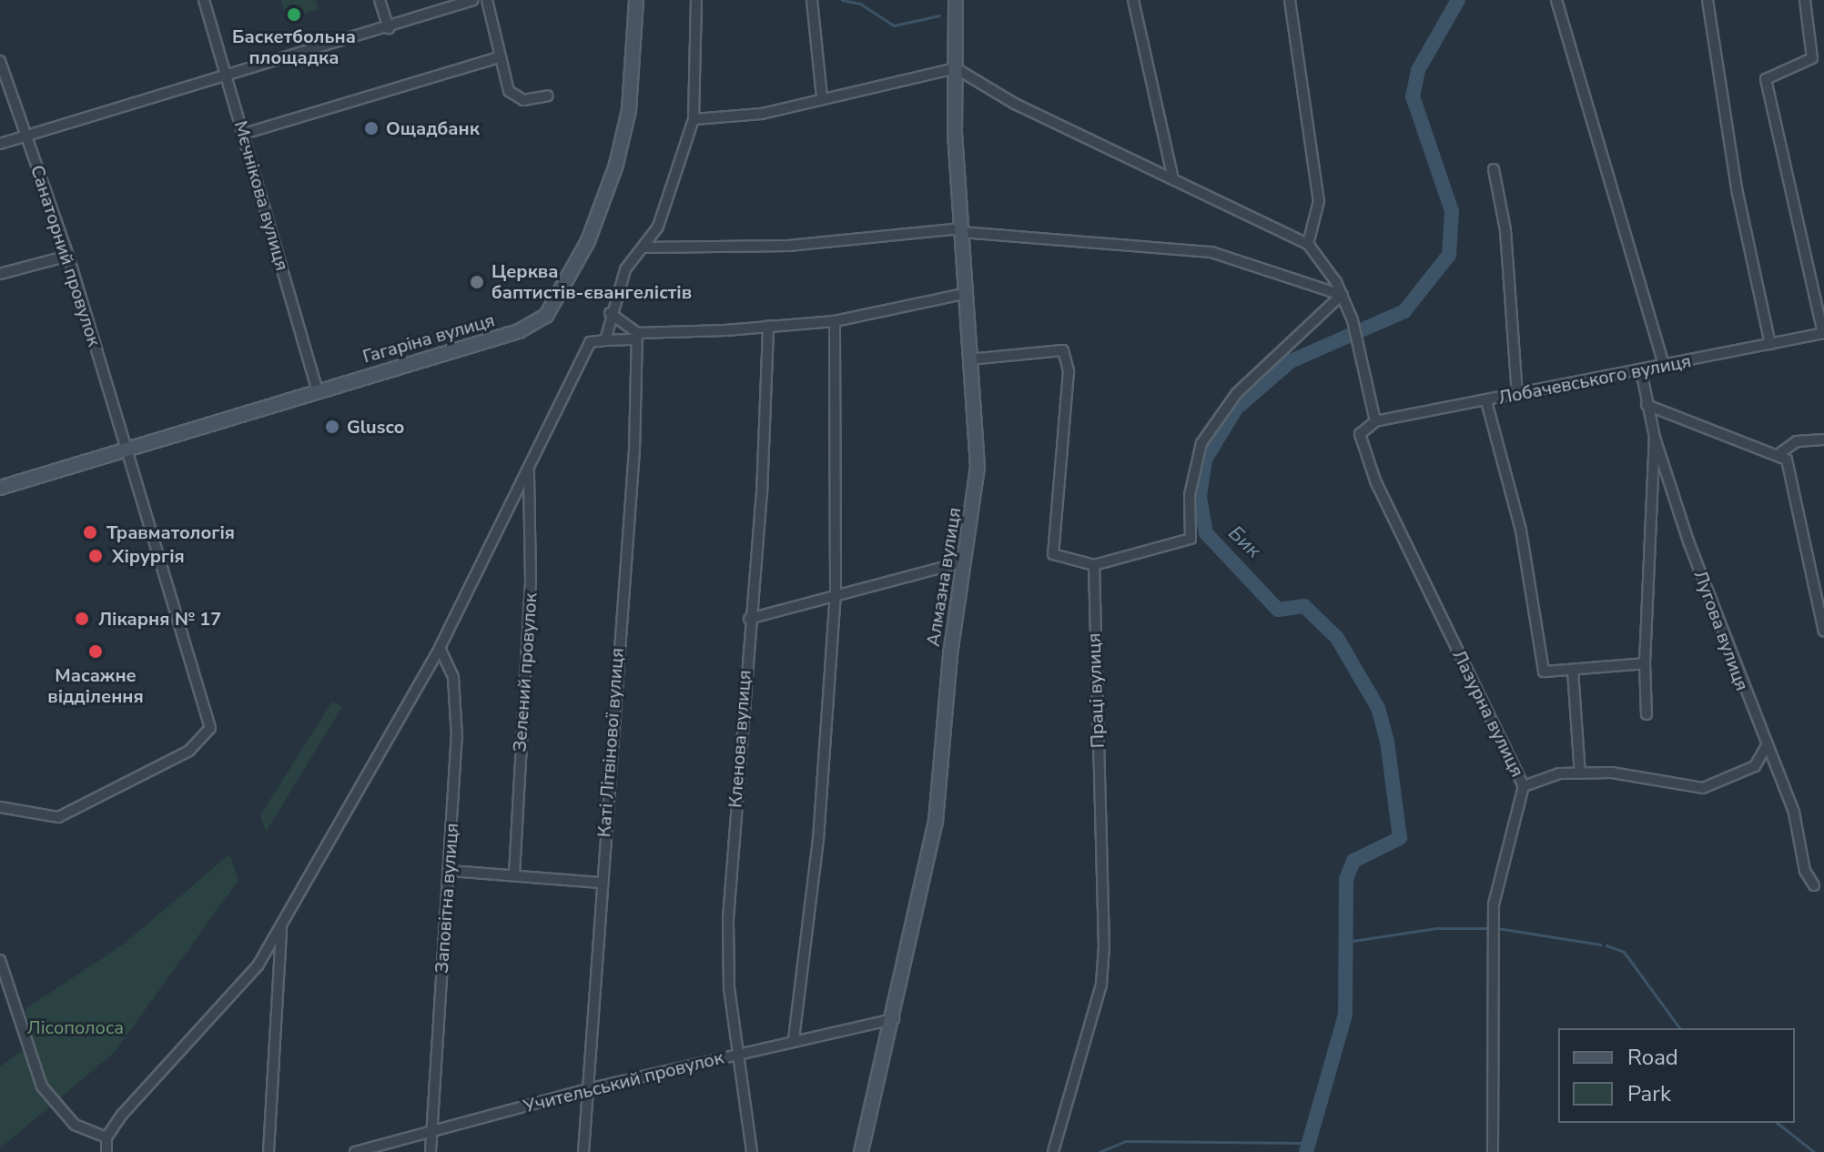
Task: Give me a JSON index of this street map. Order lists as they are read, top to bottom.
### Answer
{
  "streets": {
    "main road": ["Гагаріна вулиця", "Алмазна вулиця"],
    "street": [
      "Мєчнікова вулиця",
      "Санаторний провулок",
      "Лобачевського вулиця",
      "Лугова вулиця",
      "Зелений провулок",
      "Праці вулиця",
      "Лазурна вулиця",
      "Кленова вулиця",
      "Каті Літвінової вулиця",
      "Заповітна вулиця",
      "Учительський провулок"
    ]
  },
  "crossings": [
    ["Мєчнікова вулиця", "Гагаріна вулиця"],
    ["Санаторний провулок", "Гагаріна вулиця"],
    ["Лобачевського вулиця", "Лугова вулиця"],
    ["Лобачевського вулиця", "Лазурна вулиця"],
    ["Алмазна вулиця", "Учительський провулок"],
    ["Кленова вулиця", "Учительський провулок"],
    ["Каті Літвінової вулиця", "Учительський провулок"],
    ["Заповітна вулиця", "Учительський провулок"]
  ],
  "water": ["Бик"],
  "parks": ["Лісополоса"],
  "places": [
    "Баскетбольна площадка",
    "Ощадбанк",
    "Церква баптистів-євангелістів",
    "Glusco",
    "Травматологія",
    "Хірургія",
    "Лікарня № 17",
    "Масажне відділення"
  ],
  "legend": ["Road", "Park"]
}
